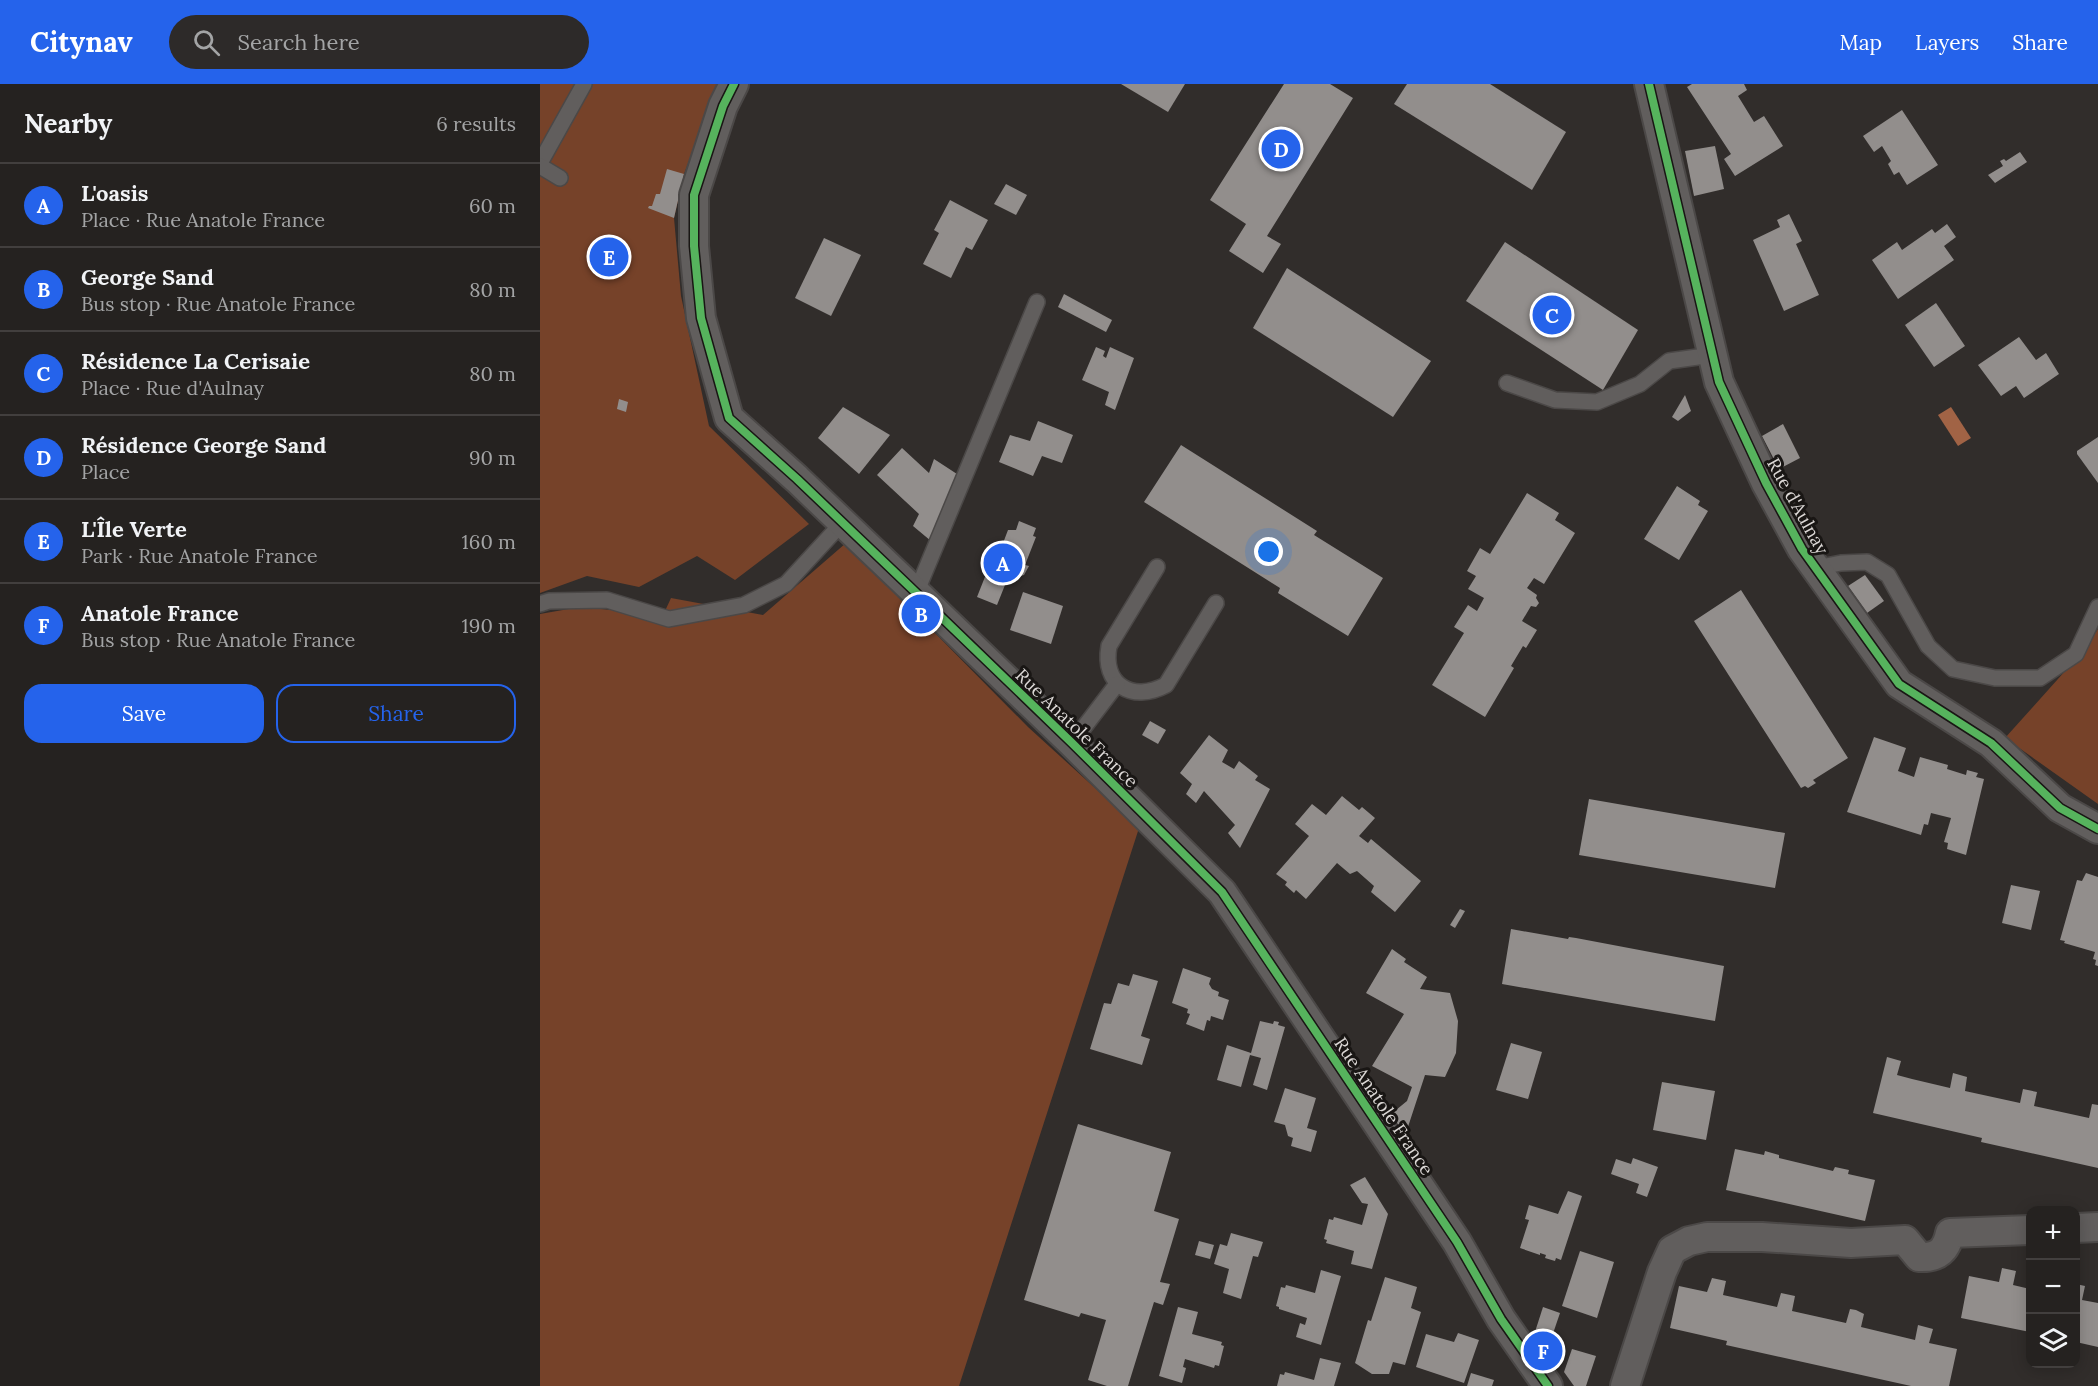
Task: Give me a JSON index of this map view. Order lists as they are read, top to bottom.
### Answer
{
  "streets": {
    "street": ["Rue d'Aulnay", "Rue Anatole France"]
  },
  "page": {
    "header": "Citynav",
    "search": "Search here",
    "nav": ["Map", "Layers", "Share"],
    "heading": ["Nearby", "6 results"],
    "pins": [
      "D",
      "E",
      "C",
      "A",
      "B",
      "F"
    ],
    "list": [
      {
        "mark": "A",
        "name": "L'oasis",
        "note": "Place · Rue Anatole France",
        "value": "60 m"
      },
      {
        "mark": "B",
        "name": "George Sand",
        "note": "Bus stop · Rue Anatole France",
        "value": "80 m"
      },
      {
        "mark": "C",
        "name": "Résidence La Cerisaie",
        "note": "Place · Rue d'Aulnay",
        "value": "80 m"
      },
      {
        "mark": "D",
        "name": "Résidence George Sand",
        "note": "Place",
        "value": "90 m"
      },
      {
        "mark": "E",
        "name": "L'Île Verte",
        "note": "Park · Rue Anatole France",
        "value": "160 m"
      },
      {
        "mark": "F",
        "name": "Anatole France",
        "note": "Bus stop · Rue Anatole France",
        "value": "190 m"
      }
    ],
    "buttons": ["Save", "Share"],
    "map_buttons": ["+", "−"]
  }
}
